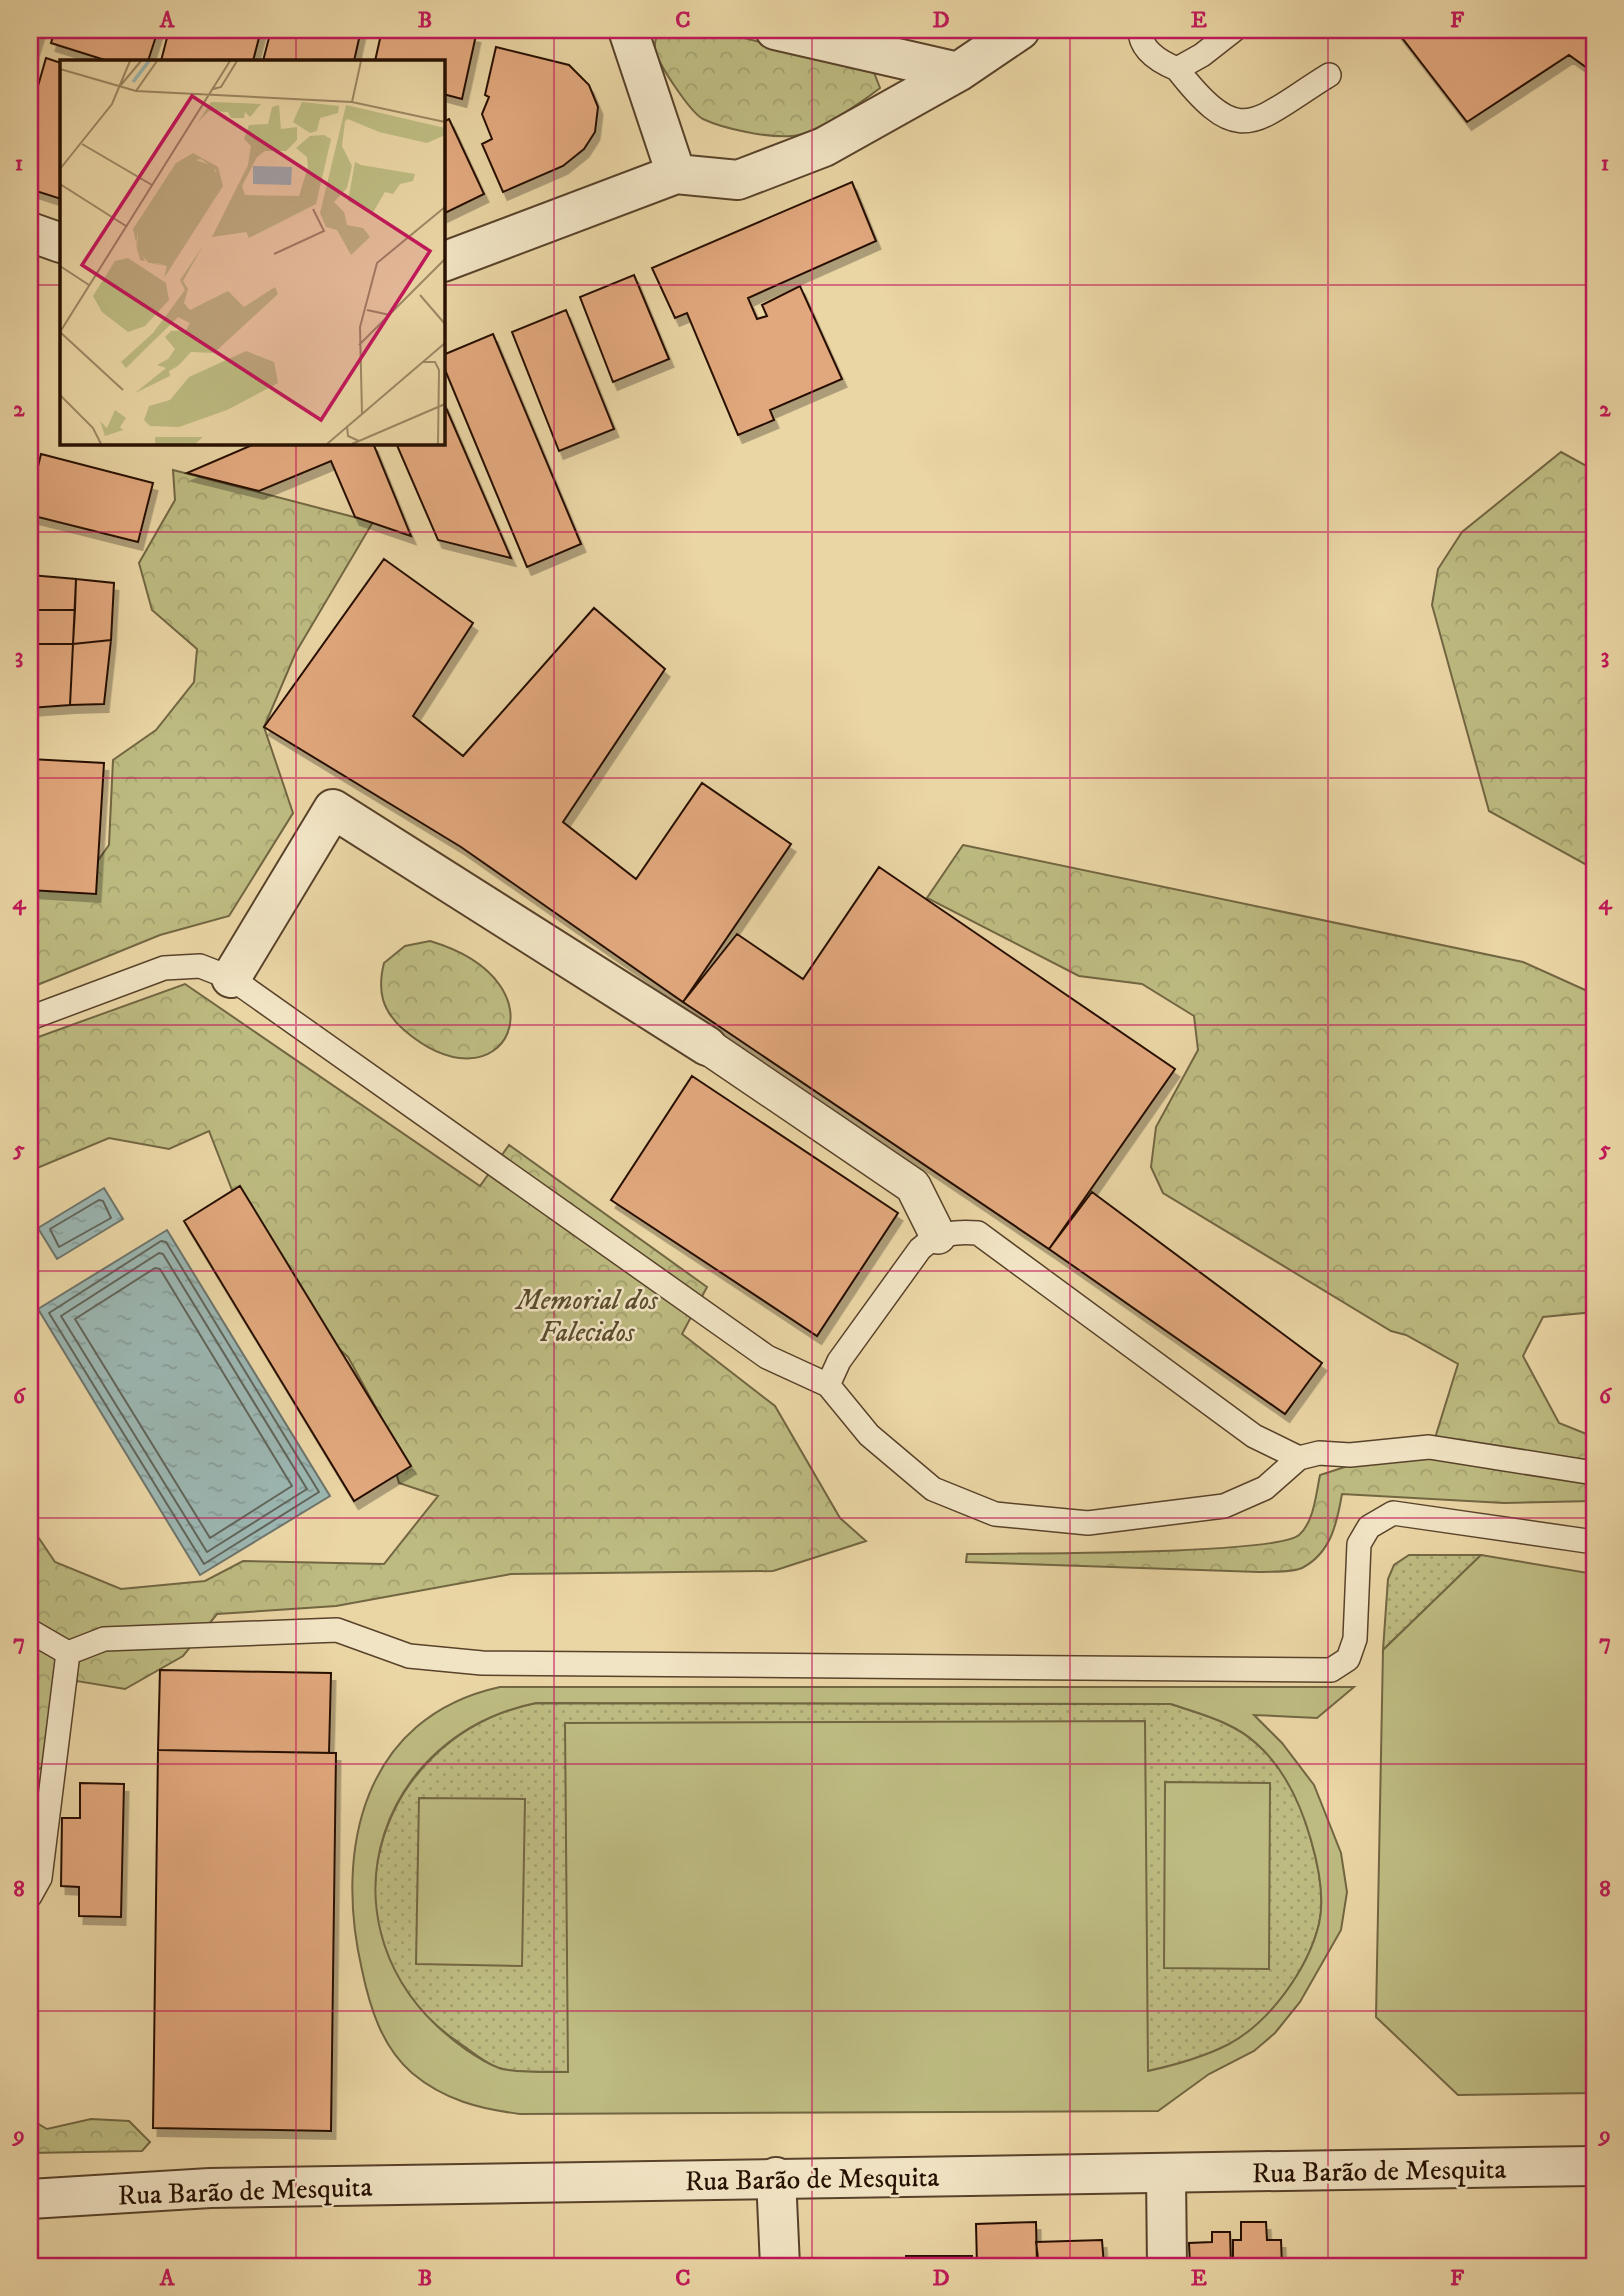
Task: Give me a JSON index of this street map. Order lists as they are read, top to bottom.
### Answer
{
  "streets": {
    "street": ["Rua Barão de Mesquita"]
  },
  "parks": ["Memorial dos Falecidos"],
  "grid": {
    "columns": [
      "A",
      "B",
      "C",
      "D",
      "E",
      "F"
    ],
    "rows": [
      "1",
      "2",
      "3",
      "4",
      "5",
      "6",
      "7",
      "8",
      "9"
    ]
  }
}
